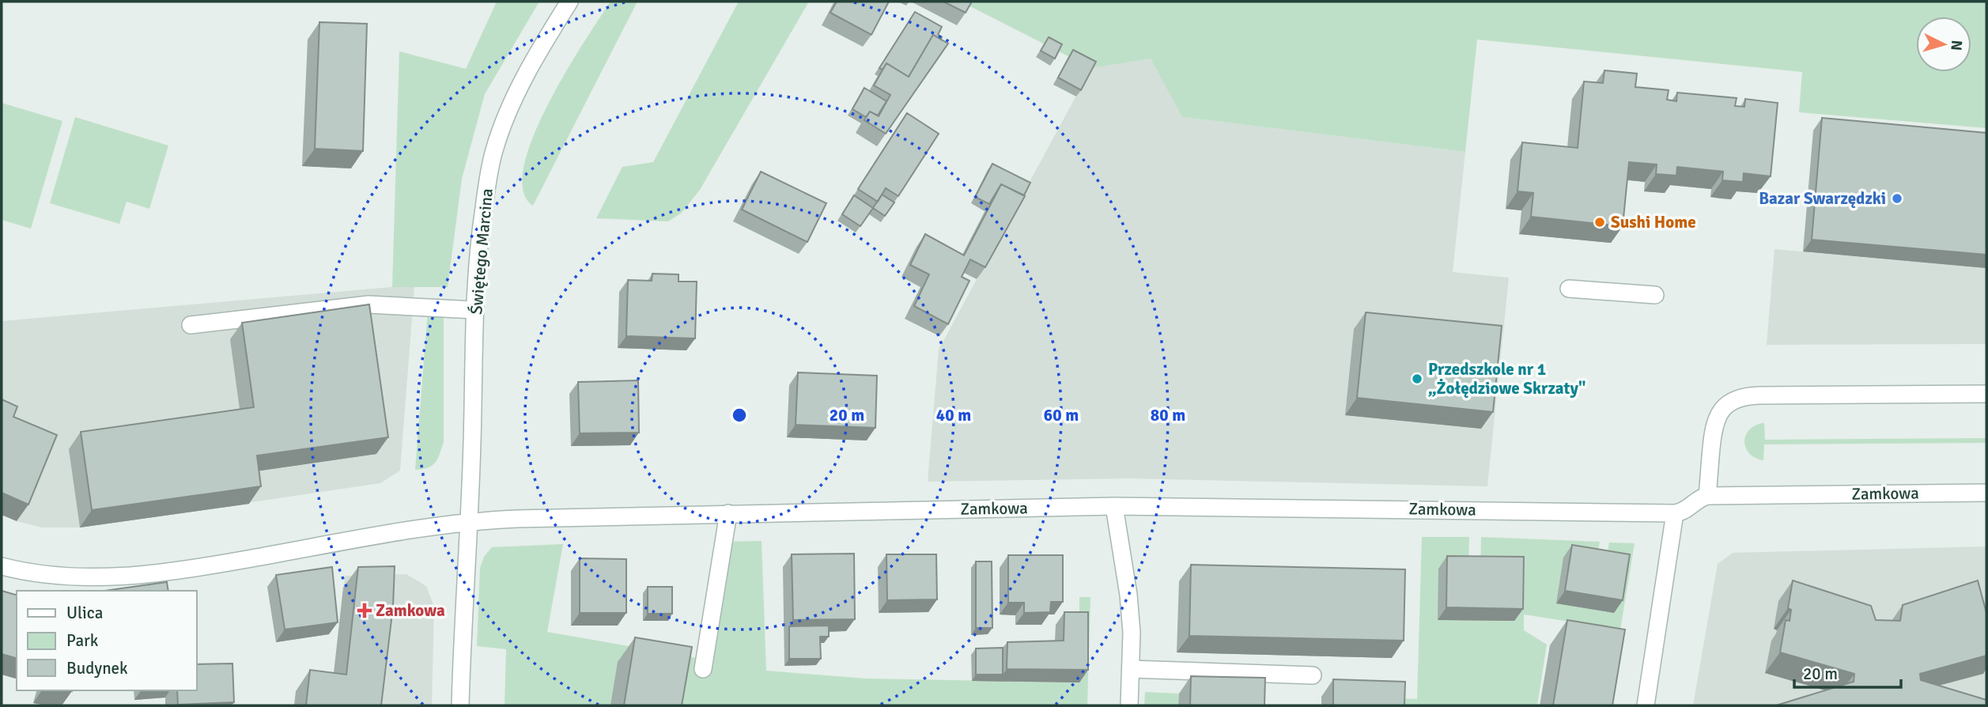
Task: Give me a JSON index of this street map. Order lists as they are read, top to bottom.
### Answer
{
  "streets": {
    "street": ["Świętego Marcina", "Zamkowa"]
  },
  "crossings": [
    ["Świętego Marcina", "Zamkowa"]
  ],
  "places": {
    "other": ["Bazar Swarzędzki", "Sushi Home", "Przedszkole nr 1 „Żołędziowe Skrzaty\""],
    "health": ["Zamkowa"]
  },
  "legend": ["Ulica", "Park", "Budynek"],
  "scale_bar": "20 m",
  "north": "right",
  "rings": [
    "20 m",
    "40 m",
    "60 m",
    "80 m"
  ]
}
